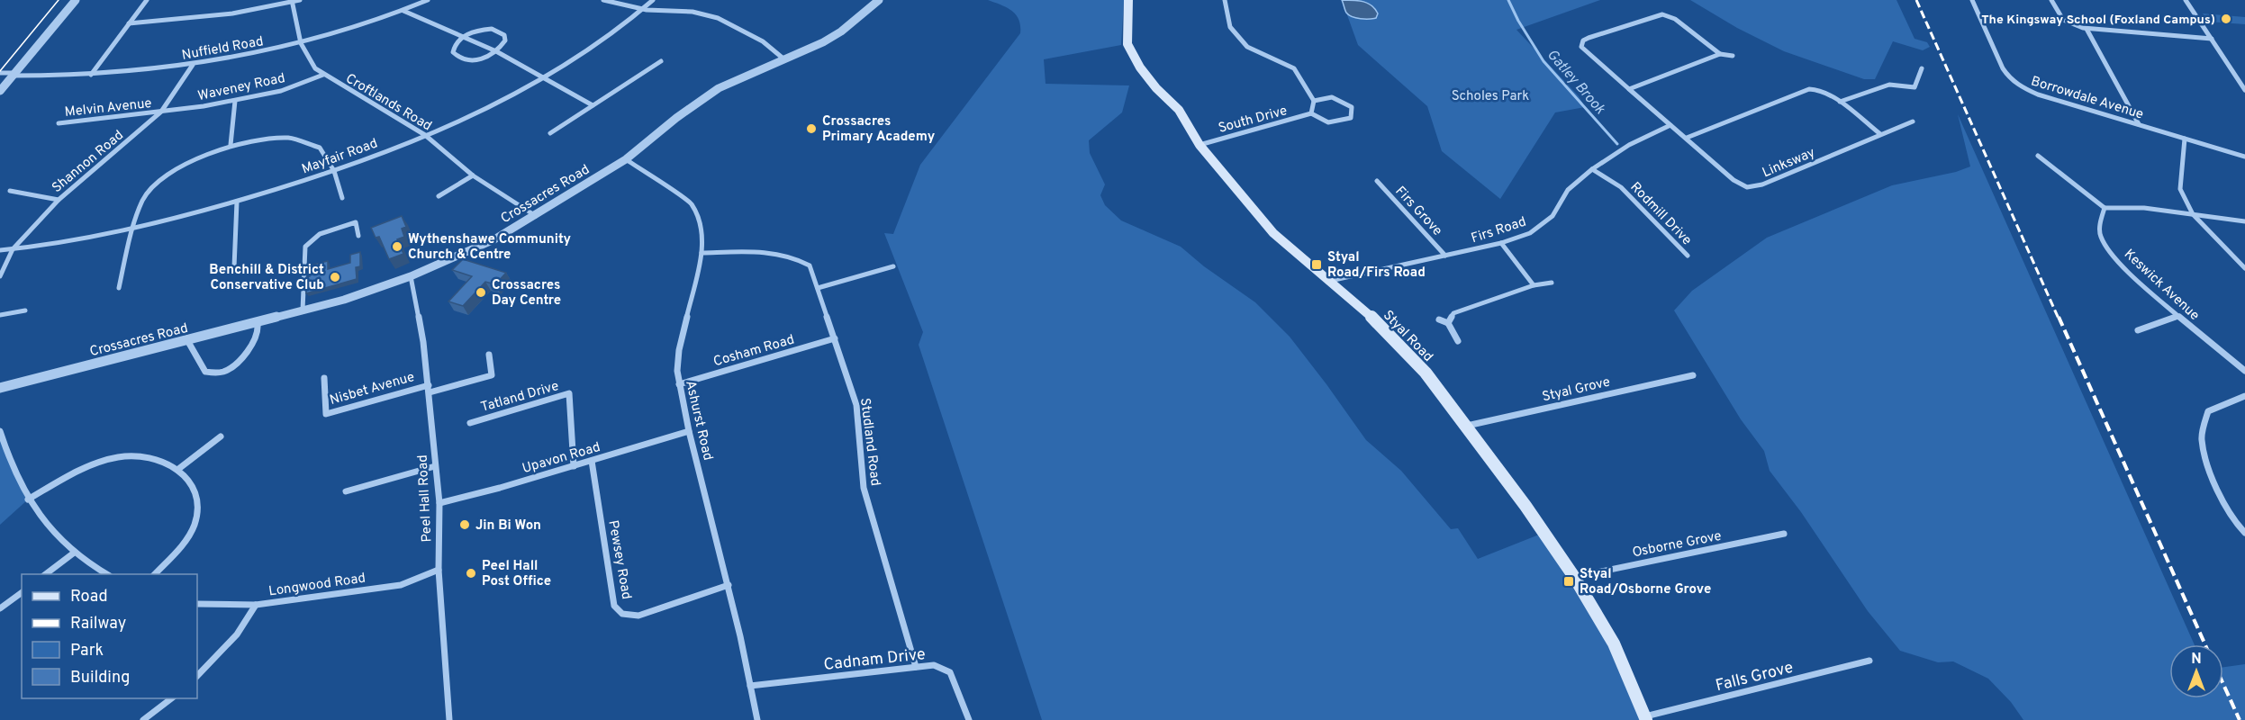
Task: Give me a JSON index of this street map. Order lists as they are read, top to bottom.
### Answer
{
  "streets": {
    "main road": ["Styal Road"],
    "street": [
      "Nuffield Road",
      "Waveney Road",
      "Borrowdale Avenue",
      "Croftlands Road",
      "Melvin Avenue",
      "South Drive",
      "Mayfair Road",
      "Shannon Road",
      "Linksway",
      "Crossacres Road",
      "Firs Grove",
      "Rodmill Drive",
      "Firs Road",
      "Keswick Avenue",
      "Cosham Road",
      "Nisbet Avenue",
      "Styal Grove",
      "Tatland Drive",
      "Ashurst Road",
      "Studland Road",
      "Upavon Road",
      "Peel Hall Road",
      "Osborne Grove",
      "Pewsey Road",
      "Longwood Road",
      "Cadnam Drive",
      "Falls Grove"
    ]
  },
  "crossings": [
    ["Nuffield Road", "Croftlands Road"],
    ["Nuffield Road", "Shannon Road"],
    ["Waveney Road", "Croftlands Road"],
    ["Waveney Road", "Melvin Avenue"],
    ["Waveney Road", "Shannon Road"],
    ["Croftlands Road", "Mayfair Road"],
    ["Croftlands Road", "Crossacres Road"],
    ["Melvin Avenue", "Shannon Road"],
    ["South Drive", "Styal Road"],
    ["Mayfair Road", "Shannon Road"],
    ["Linksway", "Firs Road"],
    ["Crossacres Road", "Ashurst Road"],
    ["Crossacres Road", "Peel Hall Road"],
    ["Firs Grove", "Firs Road"],
    ["Rodmill Drive", "Firs Road"],
    ["Firs Road", "Styal Road"],
    ["Styal Road", "Styal Grove"],
    ["Styal Road", "Osborne Grove"],
    ["Styal Road", "Falls Grove"],
    ["Cosham Road", "Ashurst Road"],
    ["Cosham Road", "Studland Road"],
    ["Nisbet Avenue", "Peel Hall Road"],
    ["Tatland Drive", "Upavon Road"],
    ["Ashurst Road", "Studland Road"],
    ["Ashurst Road", "Upavon Road"],
    ["Ashurst Road", "Pewsey Road"],
    ["Ashurst Road", "Cadnam Drive"],
    ["Studland Road", "Cadnam Drive"],
    ["Upavon Road", "Peel Hall Road"],
    ["Upavon Road", "Pewsey Road"],
    ["Peel Hall Road", "Longwood Road"]
  ],
  "water": ["Gatley Brook"],
  "parks": ["Scholes Park"],
  "places": {
    "other": [
      "The Kingsway School (Foxland Campus)",
      "Crossacres Primary Academy",
      "Wythenshawe Community Church & Centre",
      "Benchill & District Conservative Club",
      "Crossacres Day Centre",
      "Jin Bi Won",
      "Peel Hall Post Office"
    ],
    "transit": ["Styal Road/Firs Road", "Styal Road/Osborne Grove"]
  },
  "legend": [
    "Road",
    "Railway",
    "Park",
    "Building"
  ],
  "north": "top"
}
